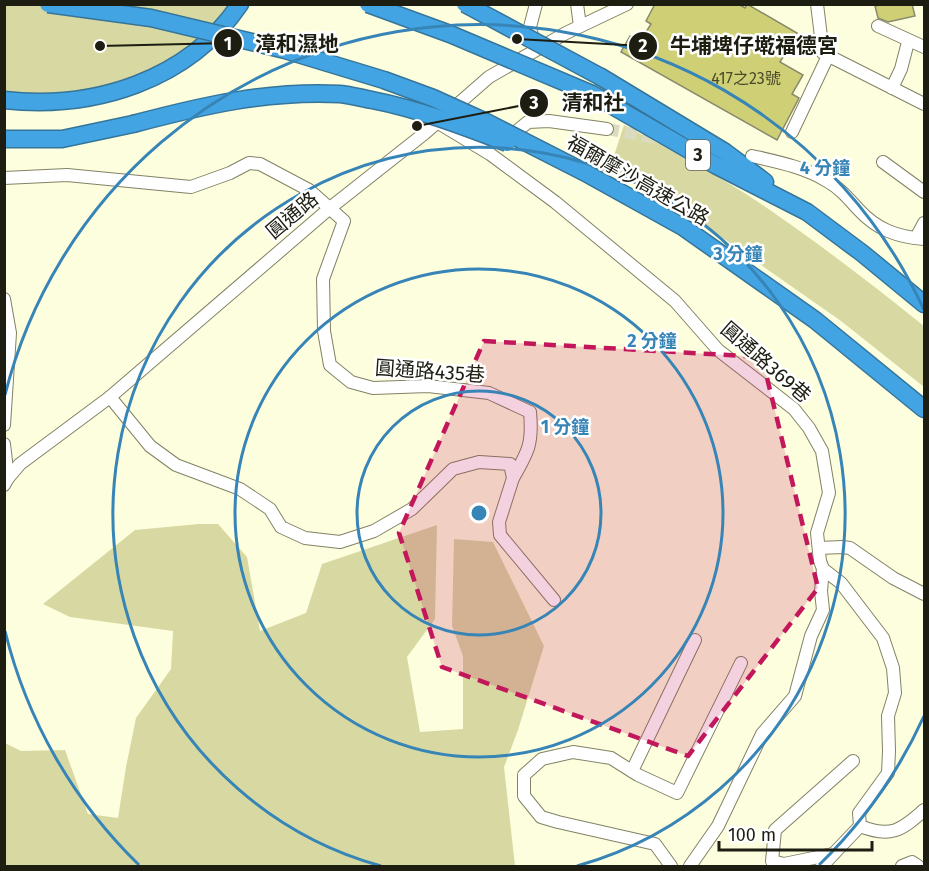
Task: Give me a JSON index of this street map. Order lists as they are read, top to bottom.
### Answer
{
  "streets": {
    "highway": ["3", "福爾摩沙高速公路"],
    "street": ["圓通路", "圓通路369巷", "圓通路435巷"]
  },
  "crossings": [
    ["圓通路", "圓通路369巷"],
    ["圓通路", "圓通路435巷"]
  ],
  "places": ["牛埔埤仔墘福德宮", "漳和濕地", "清和社"],
  "house_numbers": ["417之23號"],
  "scale_bar": "100 m",
  "rings": [
    "4 分鐘",
    "3 分鐘",
    "2 分鐘",
    "1 分鐘"
  ]
}
